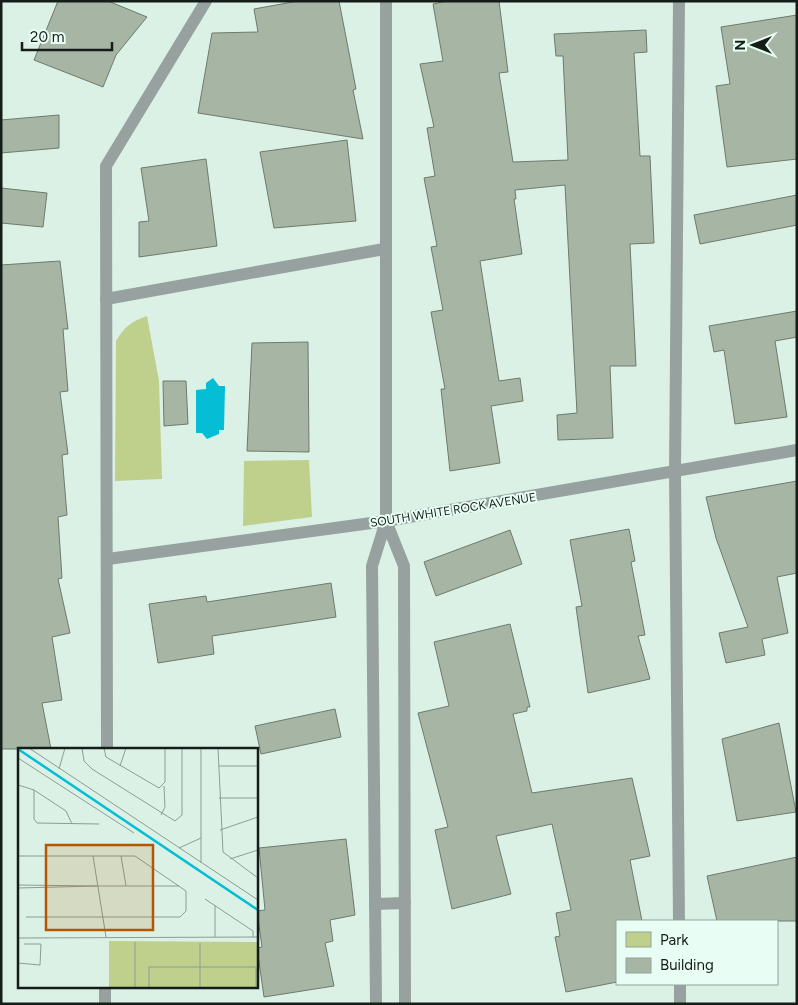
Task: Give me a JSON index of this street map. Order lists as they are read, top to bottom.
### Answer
{
  "streets": {
    "lane": ["SOUTH WHITE ROCK AVENUE"]
  },
  "legend": ["Park", "Building"],
  "scale_bar": "20 m",
  "north": "left"
}
